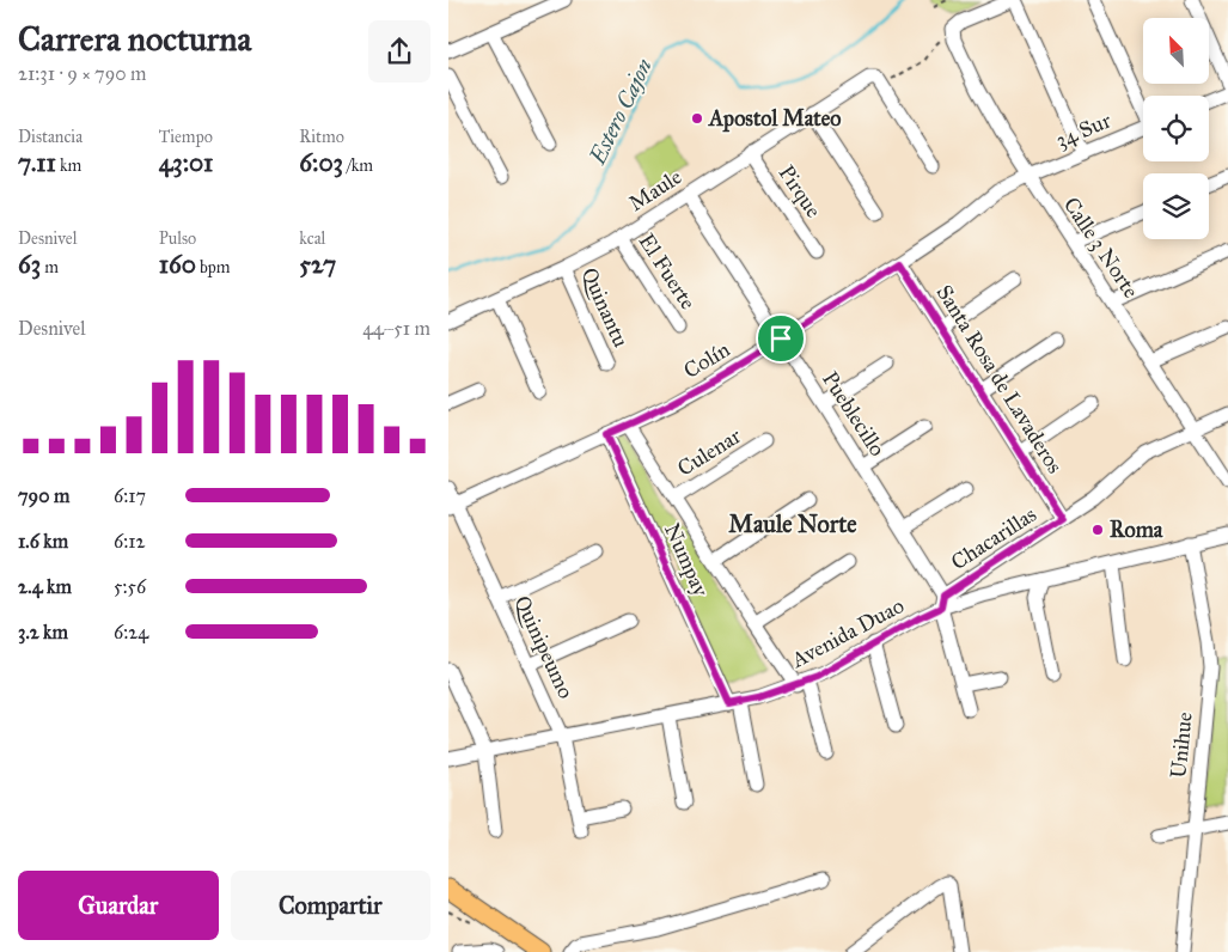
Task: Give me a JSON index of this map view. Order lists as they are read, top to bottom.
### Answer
{
  "streets": {
    "street": [
      "34 Sur",
      "Maule",
      "Pirque",
      "Calle 3 Norte",
      "El Fuerte",
      "Quinantu",
      "Colín",
      "Santa Rosa de Lavaderos",
      "Pueblecillo",
      "Culenar",
      "Chacarillas",
      "Numpay",
      "Avenida Duao",
      "Quinipeumo",
      "Unihue"
    ]
  },
  "crossings": [
    ["34 Sur", "Calle 3 Norte"],
    ["34 Sur", "Colín"],
    ["Maule", "Pirque"],
    ["Maule", "El Fuerte"],
    ["Maule", "Quinantu"],
    ["Maule", "Pueblecillo"],
    ["Calle 3 Norte", "Colín"],
    ["Calle 3 Norte", "Chacarillas"],
    ["Colín", "Santa Rosa de Lavaderos"],
    ["Colín", "Pueblecillo"],
    ["Colín", "Numpay"],
    ["Colín", "Quinipeumo"],
    ["Santa Rosa de Lavaderos", "Chacarillas"],
    ["Pueblecillo", "Chacarillas"],
    ["Pueblecillo", "Avenida Duao"],
    ["Chacarillas", "Avenida Duao"],
    ["Numpay", "Avenida Duao"],
    ["Avenida Duao", "Quinipeumo"],
    ["Avenida Duao", "Unihue"]
  ],
  "districts": ["Maule Norte"],
  "water": ["Estero Cajon"],
  "places": ["Apostol Mateo", "Roma"],
  "north": "top left",
  "page": {
    "heading": ["Carrera nocturna", "21:31 · 9 × 790 m"],
    "stats": [
      ["Distancia", "7.11 km"],
      ["Tiempo", "43:01"],
      ["Ritmo", "6:03 /km"],
      ["Desnivel", "63 m"],
      ["Pulso", "160 bpm"],
      ["kcal", "527"]
    ],
    "chart": ["Desnivel", "44–51 m"],
    "list": [
      {
        "name": "790 m",
        "note": "6:17"
      },
      {
        "name": "1.6 km",
        "note": "6:12"
      },
      {
        "name": "2.4 km",
        "note": "5:56"
      },
      {
        "name": "3.2 km",
        "note": "6:24"
      }
    ],
    "buttons": ["Guardar", "Compartir"]
  }
}
